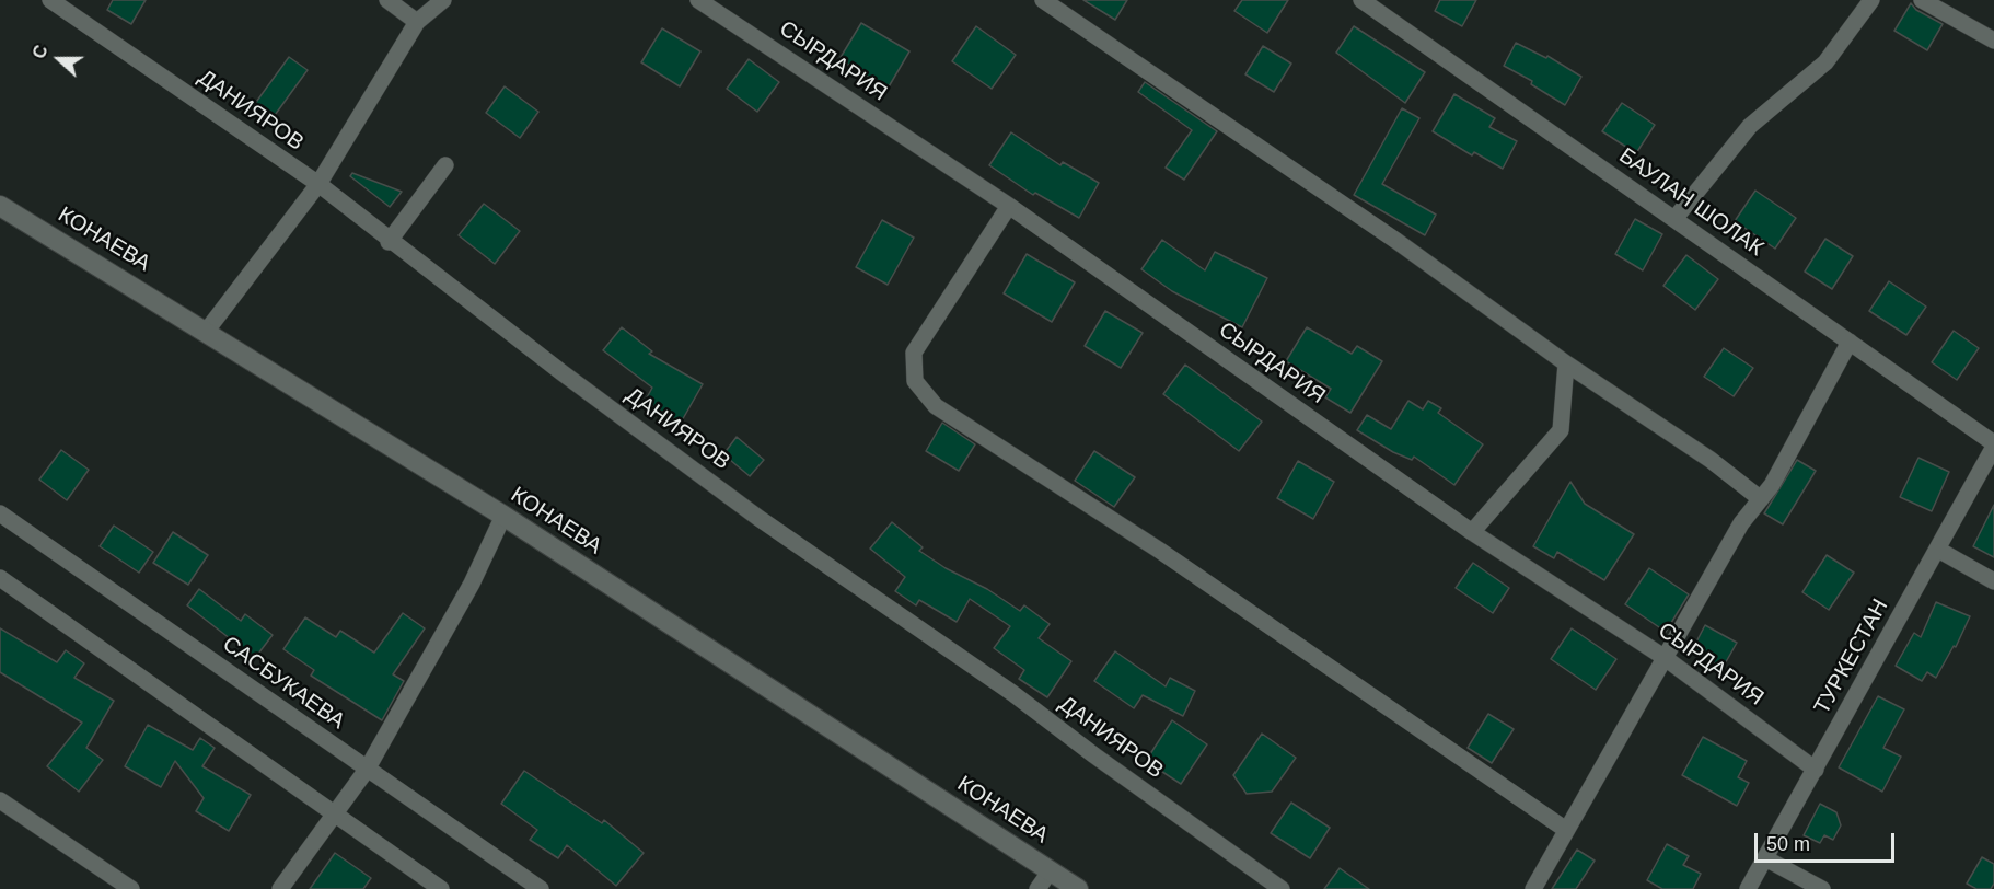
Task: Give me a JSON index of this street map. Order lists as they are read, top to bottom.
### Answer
{
  "streets": {
    "main road": ["КОНАЕВА"],
    "street": [
      "СЫРДАРИЯ",
      "ДАНИЯРОВ",
      "БАУЛАН ШОЛАК",
      "ТУРКЕСТАН",
      "САСБУКАЕВА"
    ]
  },
  "crossings": [
    ["СЫРДАРИЯ", "ТУРКЕСТАН"],
    ["БАУЛАН ШОЛАК", "ТУРКЕСТАН"]
  ],
  "scale_bar": "50 m",
  "north": "left"
}
